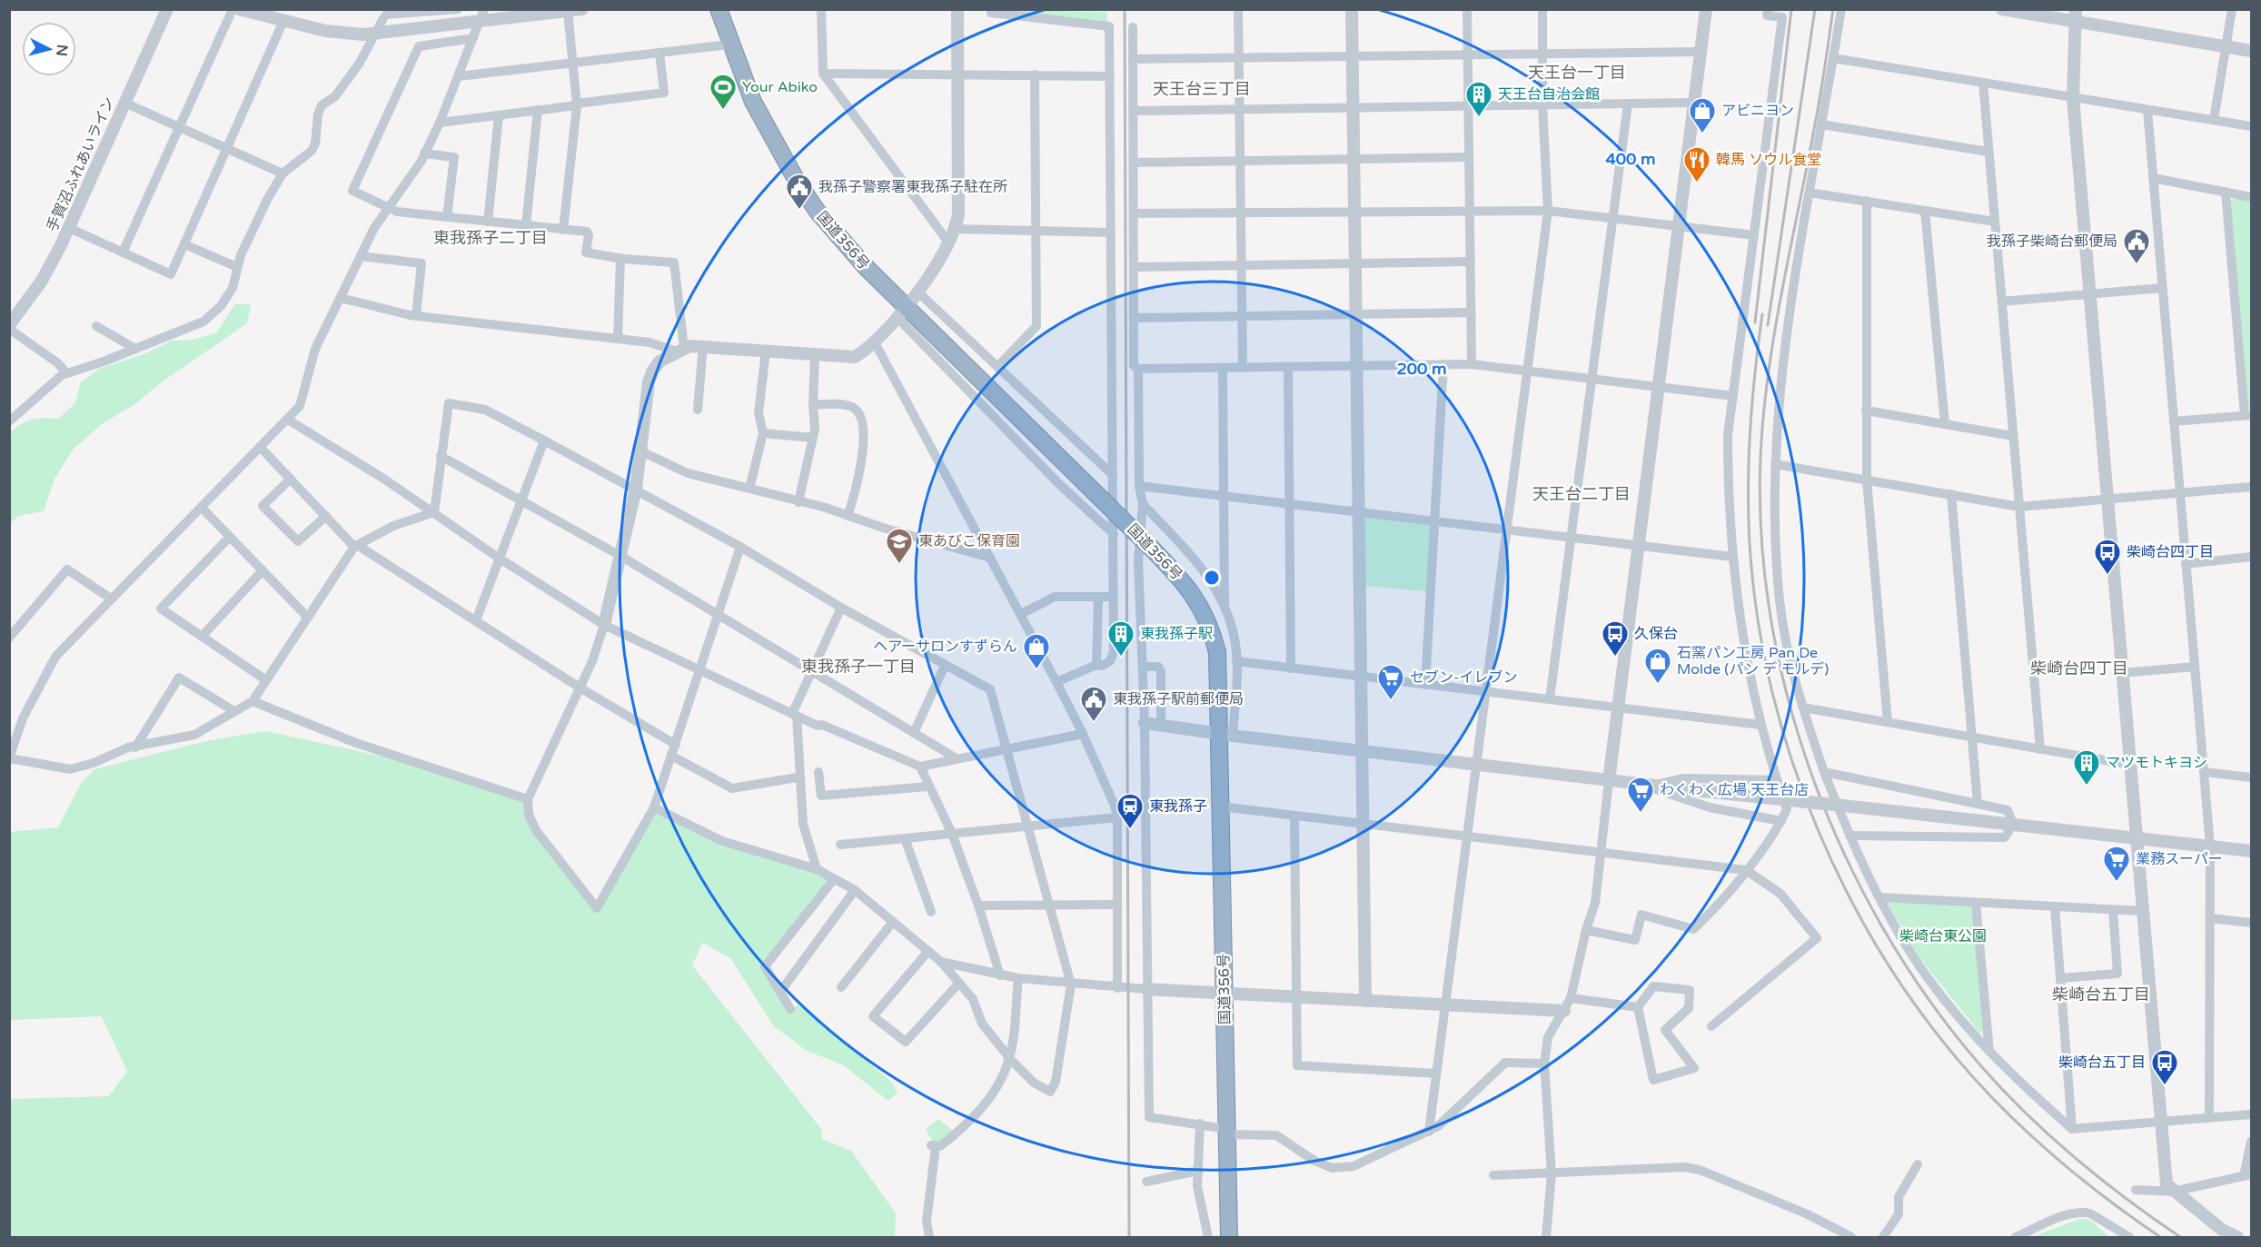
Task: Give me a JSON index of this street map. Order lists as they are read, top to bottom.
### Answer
{
  "streets": {
    "highway": ["国道356号"],
    "street": ["手賀沼ふれあいライン"]
  },
  "districts": [
    "天王台一丁目",
    "天王台三丁目",
    "東我孫子二丁目",
    "天王台二丁目",
    "東我孫子一丁目",
    "柴崎台四丁目",
    "柴崎台五丁目"
  ],
  "parks": ["柴崎台東公園"],
  "places": {
    "sports": ["Your Abiko"],
    "building": ["天王台自治会館", "東我孫子駅", "マツモトキヨシ"],
    "shop": ["アビニヨン", "ヘアーサロンすずらん", "石窯パン工房 Pan De Molde (パン デ モルデ)"],
    "restaurant": ["韓馬 ソウル食堂"],
    "public building": ["我孫子警察署東我孫子駐在所", "我孫子柴崎台郵便局", "東我孫子駅前郵便局"],
    "school or university": ["東あびこ保育園"],
    "bus stop": ["柴崎台四丁目", "久保台", "柴崎台五丁目"],
    "supermarket": ["セブン-イレブン", "わくわく広場 天王台店", "業務スーパー"],
    "station": ["東我孫子"]
  },
  "north": "right",
  "rings": ["400 m", "200 m"]
}
